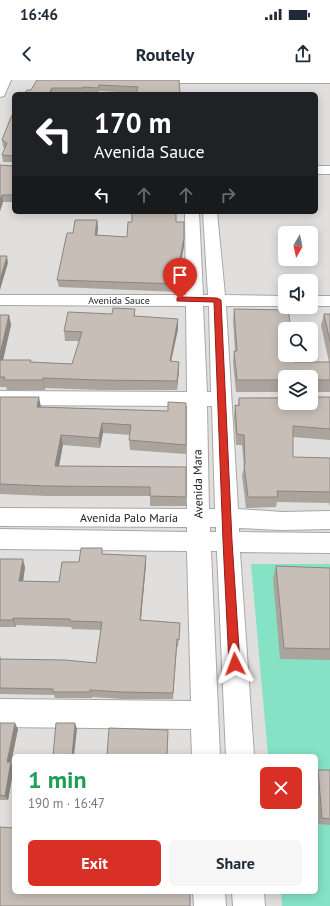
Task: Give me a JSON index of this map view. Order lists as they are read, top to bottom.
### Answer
{
  "streets": {
    "street": ["Avenida Sauce", "Avenida Mara", "Avenida Palo María"]
  },
  "crossings": [
    ["Avenida Sauce", "Avenida Mara"],
    ["Avenida Mara", "Avenida Palo María"]
  ],
  "north": "bottom",
  "page": {
    "status": "16:46",
    "header": "Routely",
    "turn": ["170 m", "Avenida Sauce"],
    "heading": ["1 min", "190 m · 16:47"],
    "buttons": ["Exit", "Share"]
  }
}
